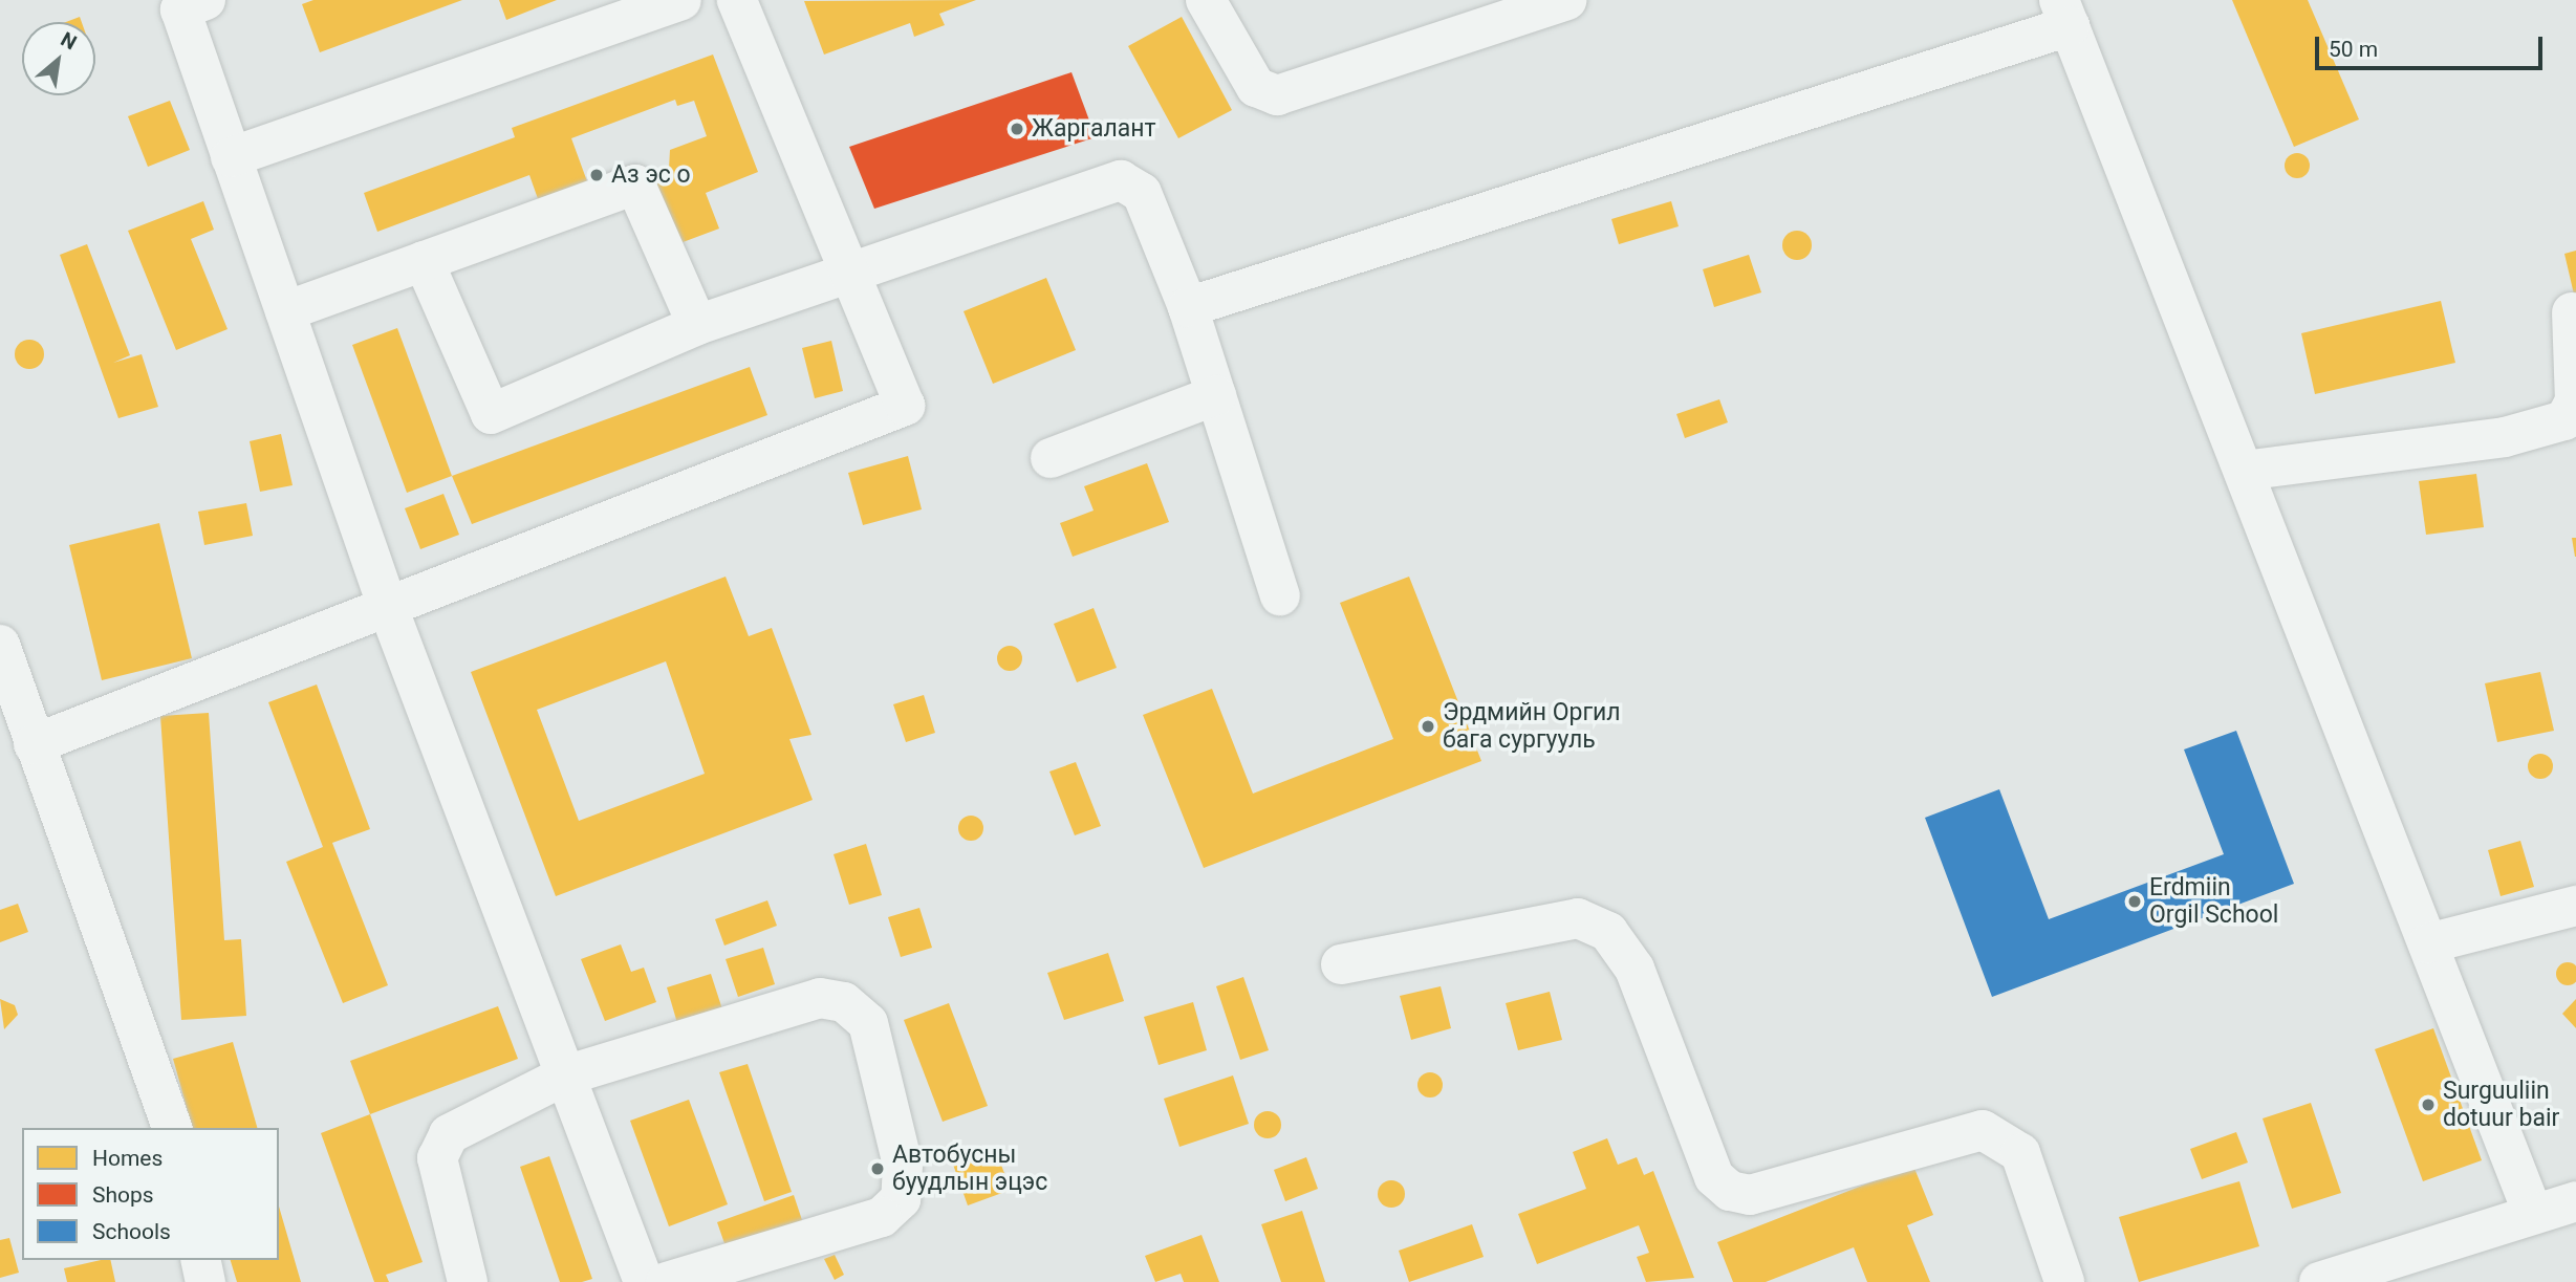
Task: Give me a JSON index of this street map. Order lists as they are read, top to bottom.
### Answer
{
  "places": [
    "Жаргалант",
    "Аз эс о",
    "Эрдмийн Оргил бага сургууль",
    "Erdmiin Orgil School",
    "Surguuliin dotuur bair",
    "Автобусны буудлын эцэс"
  ],
  "legend": ["Homes", "Shops", "Schools"],
  "scale_bar": "50 m",
  "north": "top right"
}
